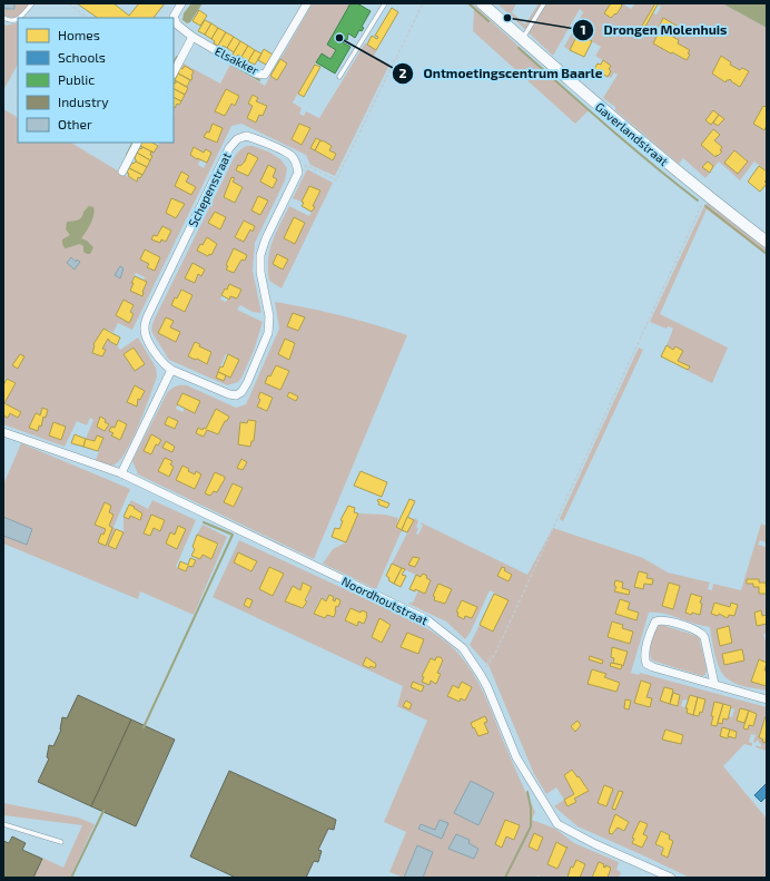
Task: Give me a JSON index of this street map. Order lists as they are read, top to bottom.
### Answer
{
  "streets": {
    "main road": ["Gaverlandstraat"],
    "street": ["Elsakker", "Schepenstraat", "Noordhoutstraat"]
  },
  "places": ["Drongen Molenhuis", "Ontmoetingscentrum Baarle"],
  "legend": [
    "Homes",
    "Schools",
    "Public",
    "Industry",
    "Other"
  ]
}
